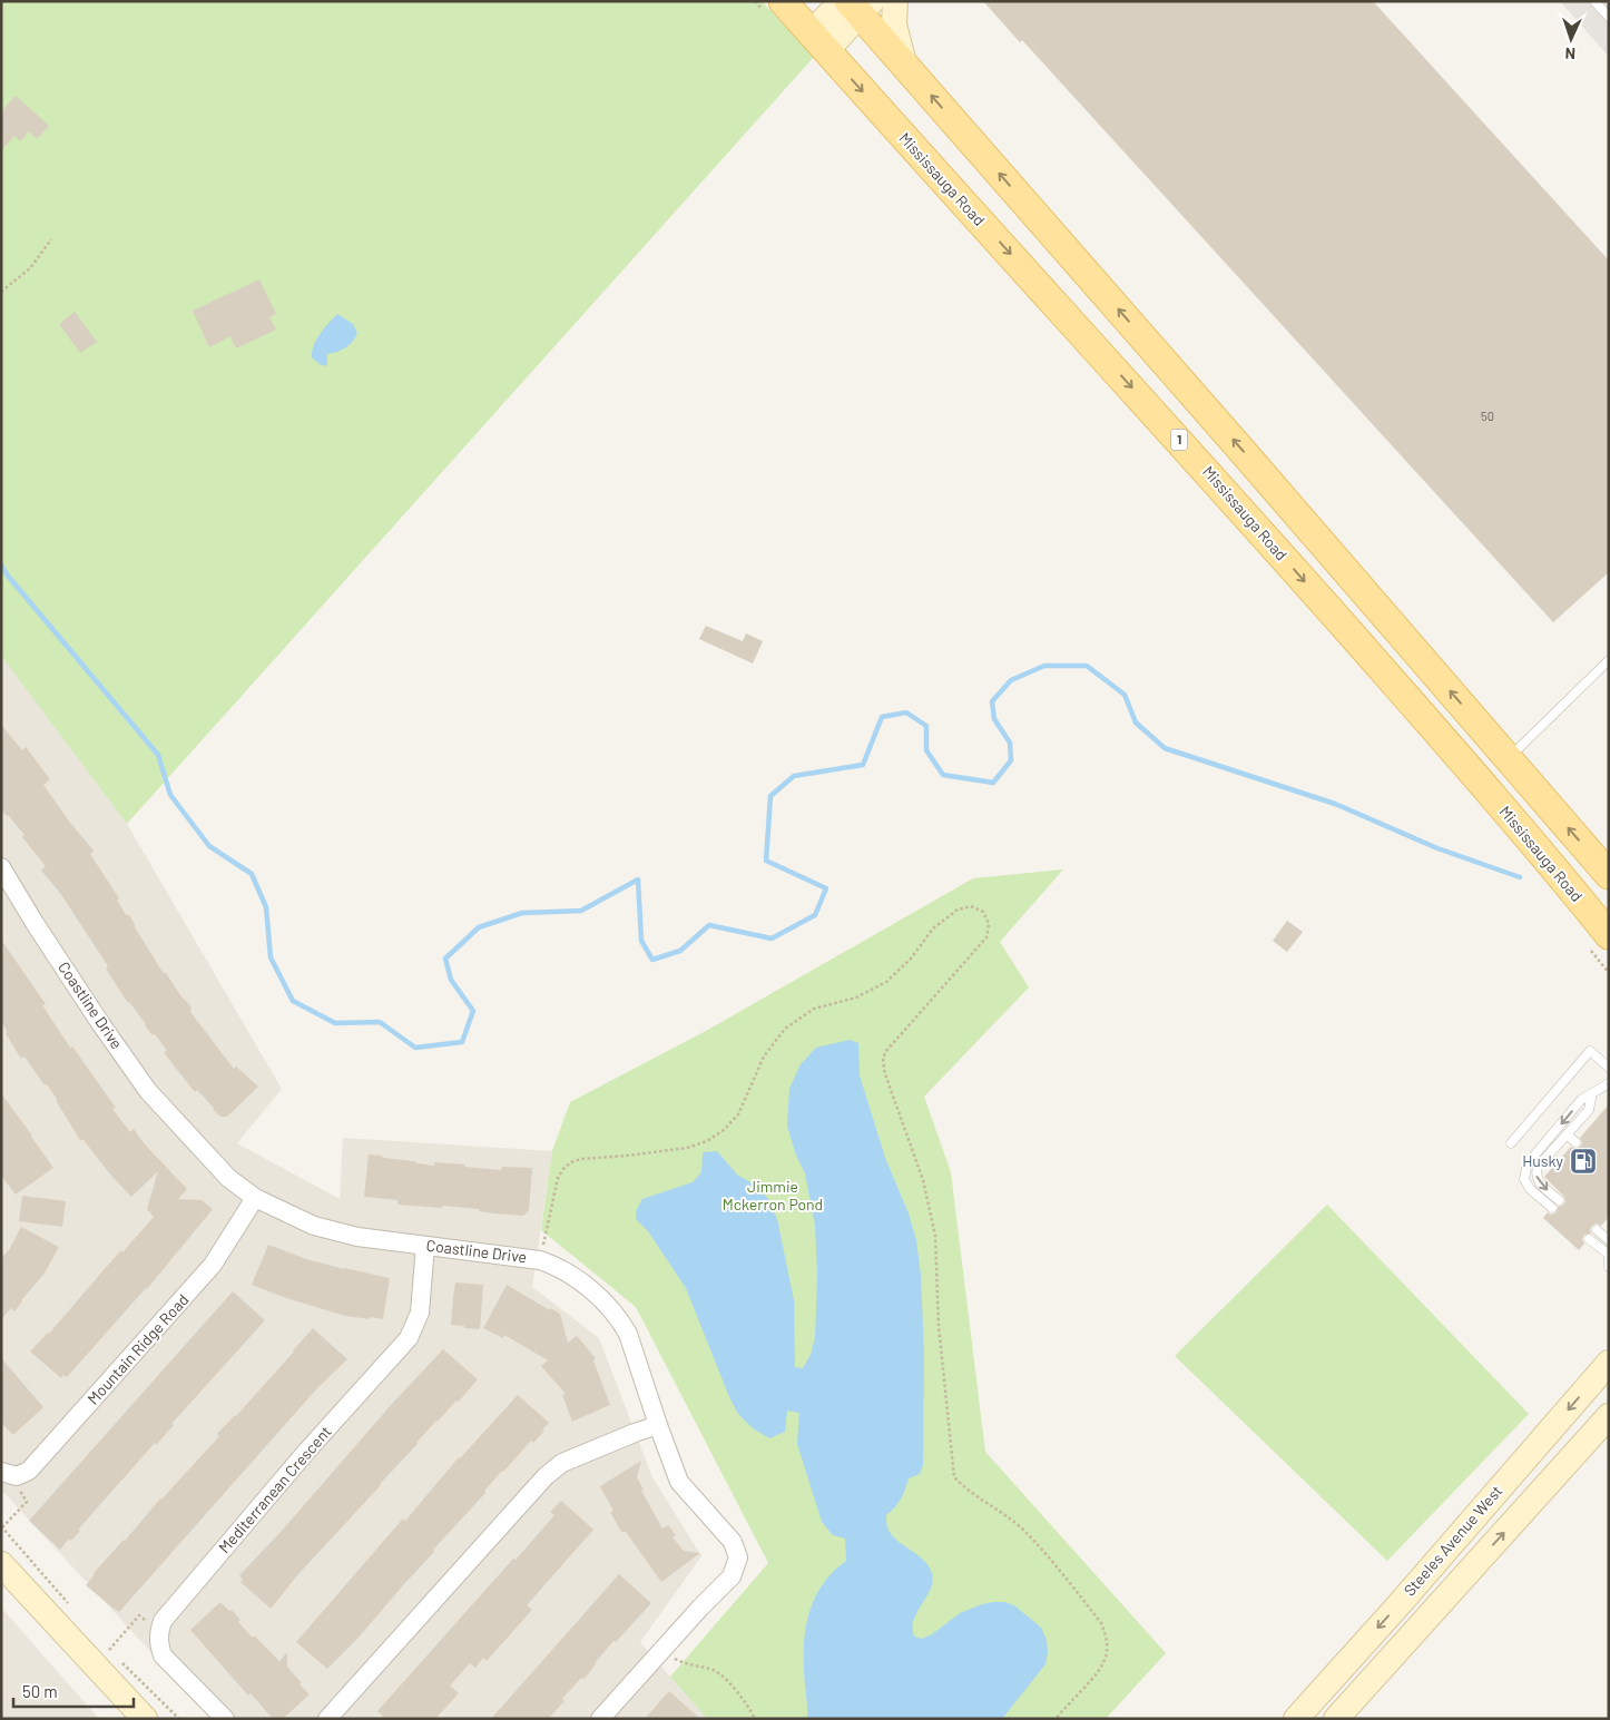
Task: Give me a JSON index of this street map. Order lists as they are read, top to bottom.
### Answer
{
  "streets": {
    "main road": ["Mississauga Road", "1", "Steeles Avenue West"],
    "street": ["Coastline Drive", "Mountain Ridge Road", "Mediterranean Crescent"]
  },
  "crossings": [
    ["Coastline Drive", "Mountain Ridge Road"],
    ["Coastline Drive", "Mediterranean Crescent"]
  ],
  "parks": ["Jimmie Mckerron Pond"],
  "places": {
    "fuel station": ["Husky"]
  },
  "house_numbers": ["50"],
  "scale_bar": "50 m",
  "north": "bottom"
}
